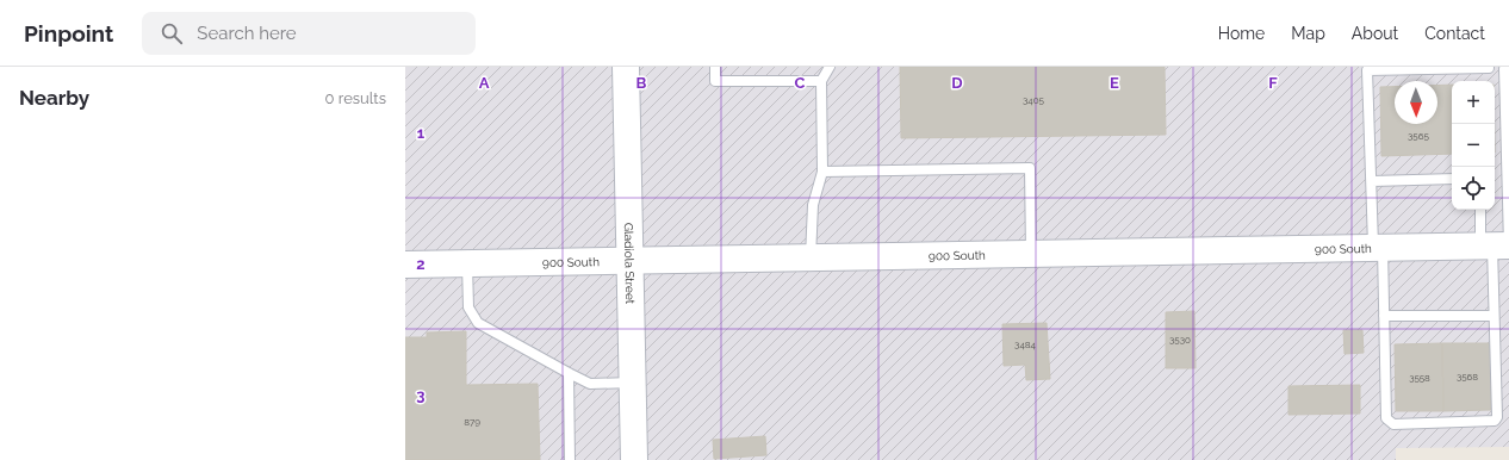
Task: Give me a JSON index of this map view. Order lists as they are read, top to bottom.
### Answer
{
  "streets": {
    "street": ["900 South", "Gladiola Street"]
  },
  "crossings": [
    ["900 South", "Gladiola Street"]
  ],
  "house_numbers": [
    "3405",
    "3565",
    "3530",
    "3484",
    "3568",
    "3558",
    "879"
  ],
  "north": "bottom",
  "page": {
    "header": "Pinpoint",
    "search": "Search here",
    "nav": [
      "Home",
      "Map",
      "About",
      "Contact"
    ],
    "heading": ["Nearby", "0 results"],
    "map_buttons": ["+", "−"]
  },
  "grid": {
    "columns": [
      "A",
      "B",
      "C",
      "D",
      "E",
      "F"
    ],
    "rows": ["1", "2", "3"]
  }
}
